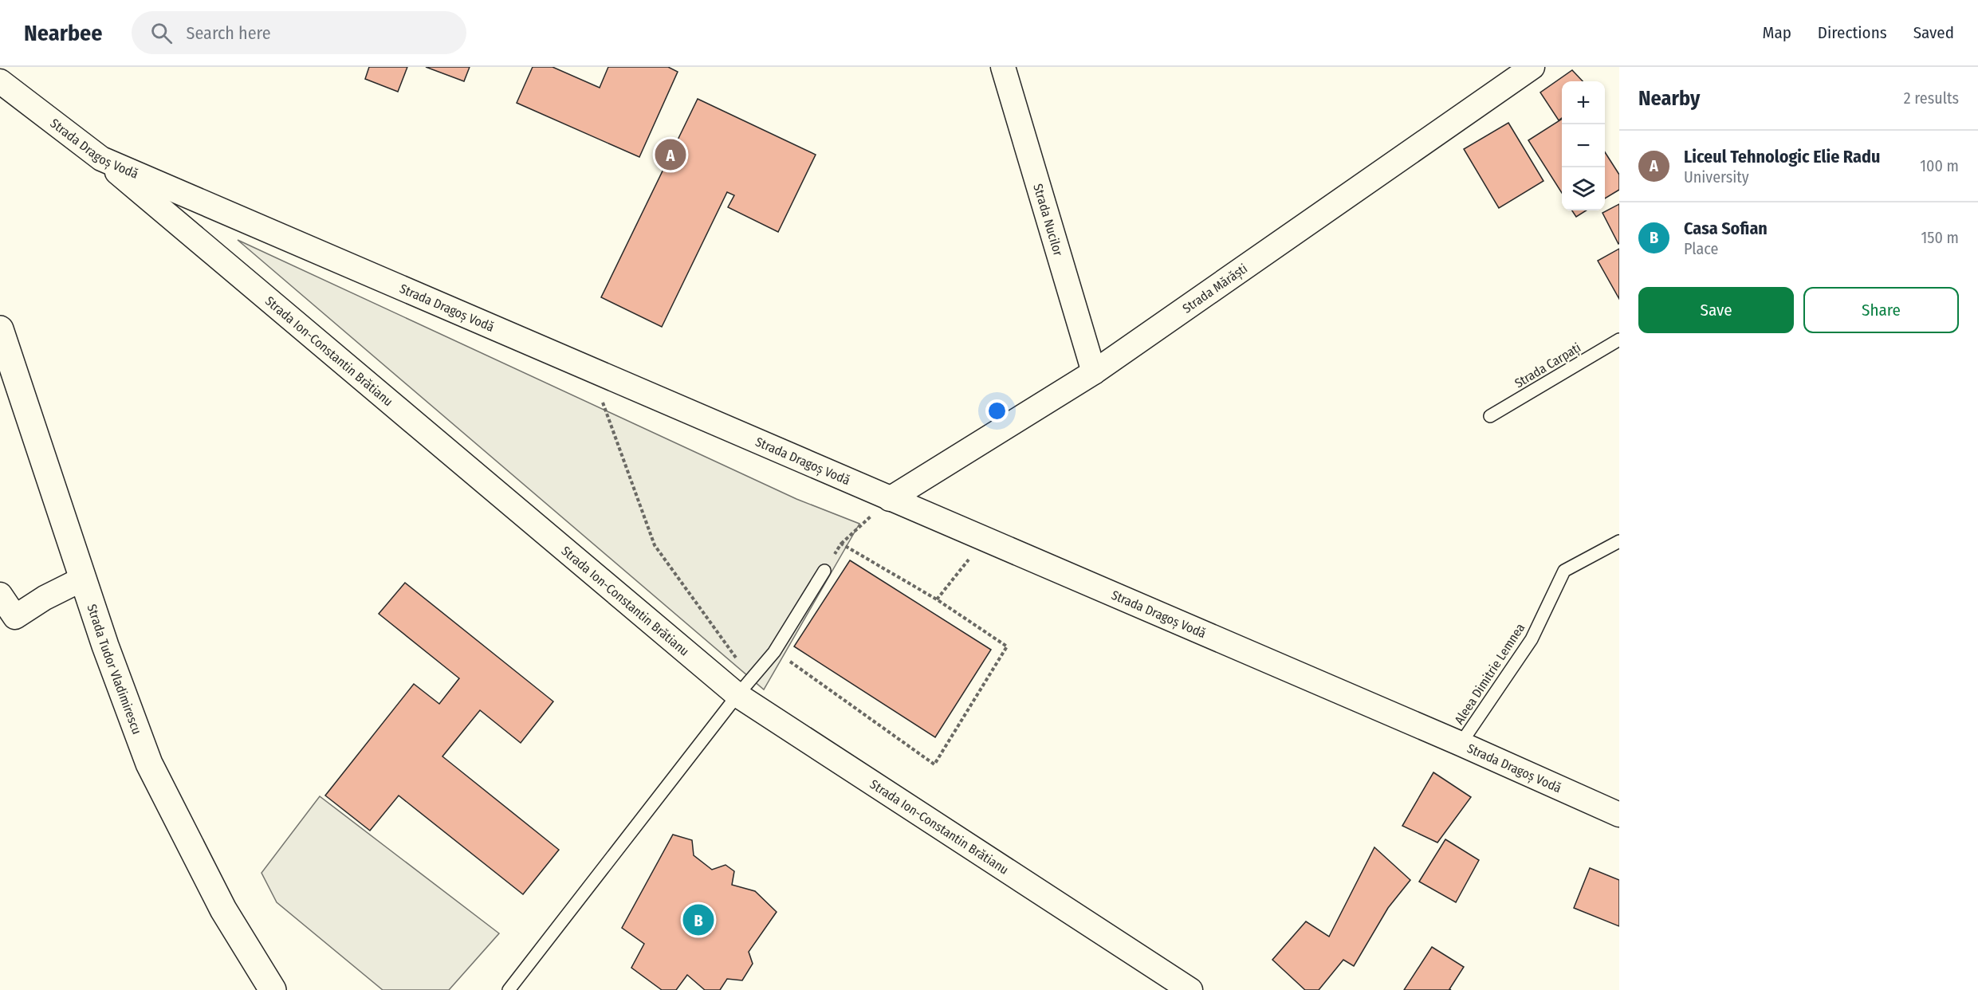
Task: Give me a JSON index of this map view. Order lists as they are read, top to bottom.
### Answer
{
  "streets": {
    "main road": ["Strada Tudor Vladimirescu"],
    "street": [
      "Strada Dragoș Vodă",
      "Strada Nucilor",
      "Strada Mărăști",
      "Strada Ion-Constantin Brătianu"
    ],
    "lane": ["Strada Carpați", "Aleea Dimitrie Lemnea"]
  },
  "crossings": [
    ["Strada Dragoș Vodă", "Strada Mărăști"],
    ["Strada Dragoș Vodă", "Strada Ion-Constantin Brătianu"],
    ["Strada Dragoș Vodă", "Aleea Dimitrie Lemnea"],
    ["Strada Nucilor", "Strada Mărăști"]
  ],
  "page": {
    "header": "Nearbee",
    "search": "Search here",
    "nav": ["Map", "Directions", "Saved"],
    "heading": ["Nearby", "2 results"],
    "map_buttons": ["+", "−"],
    "list": [
      {
        "mark": "A",
        "name": "Liceul Tehnologic Elie Radu",
        "note": "University",
        "value": "100 m"
      },
      {
        "mark": "B",
        "name": "Casa Sofian",
        "note": "Place",
        "value": "150 m"
      }
    ],
    "pins": ["A", "B"],
    "buttons": ["Save", "Share"]
  }
}
